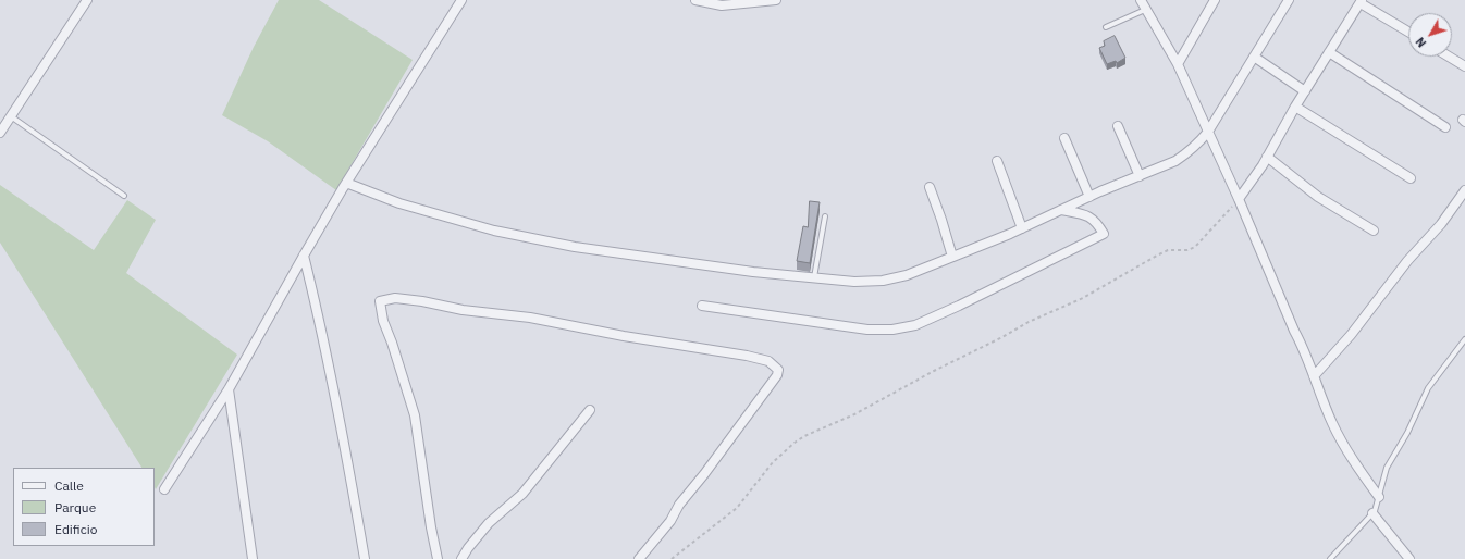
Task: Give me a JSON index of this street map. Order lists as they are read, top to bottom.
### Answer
{
  "legend": ["Calle", "Parque", "Edificio"],
  "north": "bottom left"
}
